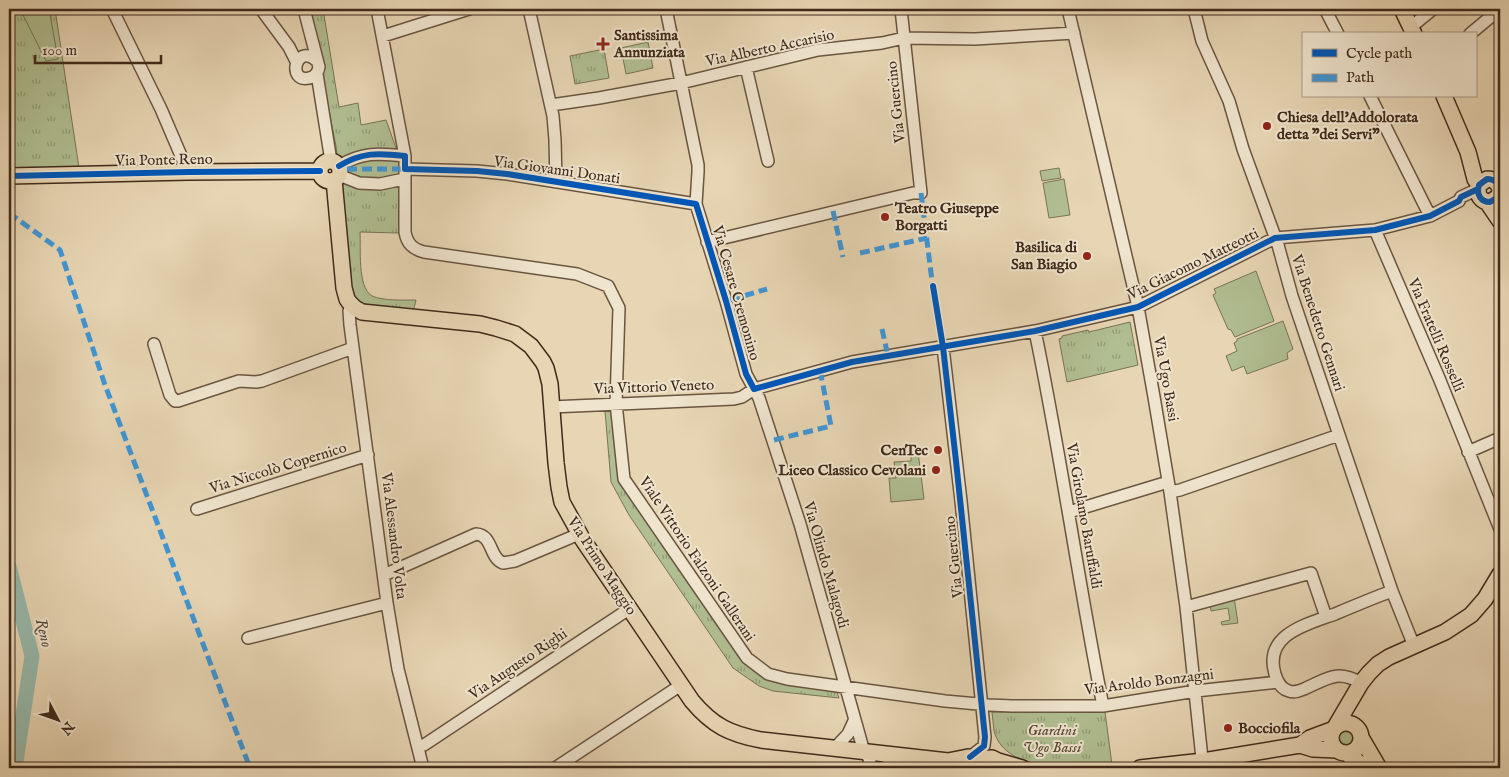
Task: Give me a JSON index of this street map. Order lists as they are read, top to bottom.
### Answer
{
  "streets": {
    "main road": ["Via Ponte Reno", "Via Primo Maggio"],
    "street": [
      "Via Alberto Accarisio",
      "Via Guercino",
      "Via Giovanni Donati",
      "Via Giacomo Matteotti",
      "Via Cesare Cremonino",
      "Via Benedetto Gennari",
      "Via Fratelli Rosselli",
      "Via Ugo Bassi",
      "Via Vittorio Veneto",
      "Via Niccolò Copernico",
      "Via Girolamo Baruffaldi",
      "Via Alessandro Volta",
      "Viale Vittorio Falzoni Gallerani",
      "Via Olindo Malagodi",
      "Via Augusto Righi",
      "Via Aroldo Bonzagni"
    ]
  },
  "crossings": [
    ["Via Alberto Accarisio", "Via Guercino"],
    ["Via Alberto Accarisio", "Via Cesare Cremonino"],
    ["Via Alberto Accarisio", "Via Ugo Bassi"],
    ["Via Guercino", "Via Giacomo Matteotti"],
    ["Via Guercino", "Via Cesare Cremonino"],
    ["Via Guercino", "Via Vittorio Veneto"],
    ["Via Guercino", "Via Primo Maggio"],
    ["Via Guercino", "Via Aroldo Bonzagni"],
    ["Via Ponte Reno", "Via Giovanni Donati"],
    ["Via Giovanni Donati", "Via Cesare Cremonino"],
    ["Via Giovanni Donati", "Viale Vittorio Falzoni Gallerani"],
    ["Via Giacomo Matteotti", "Via Benedetto Gennari"],
    ["Via Giacomo Matteotti", "Via Fratelli Rosselli"],
    ["Via Giacomo Matteotti", "Via Ugo Bassi"],
    ["Via Giacomo Matteotti", "Via Vittorio Veneto"],
    ["Via Giacomo Matteotti", "Via Girolamo Baruffaldi"],
    ["Via Cesare Cremonino", "Via Vittorio Veneto"],
    ["Via Cesare Cremonino", "Via Olindo Malagodi"],
    ["Via Ugo Bassi", "Via Aroldo Bonzagni"],
    ["Via Vittorio Veneto", "Viale Vittorio Falzoni Gallerani"],
    ["Via Vittorio Veneto", "Via Olindo Malagodi"],
    ["Via Vittorio Veneto", "Via Primo Maggio"],
    ["Via Niccolò Copernico", "Via Alessandro Volta"],
    ["Via Girolamo Baruffaldi", "Via Aroldo Bonzagni"],
    ["Via Alessandro Volta", "Via Primo Maggio"],
    ["Viale Vittorio Falzoni Gallerani", "Via Olindo Malagodi"],
    ["Viale Vittorio Falzoni Gallerani", "Via Aroldo Bonzagni"],
    ["Via Olindo Malagodi", "Via Primo Maggio"],
    ["Via Olindo Malagodi", "Via Aroldo Bonzagni"],
    ["Via Primo Maggio", "Via Augusto Righi"]
  ],
  "water": ["Reno"],
  "parks": ["Giardini Ugo Bassi"],
  "places": {
    "health": ["Santissima Annunziata"],
    "other": [
      "Chiesa dell'Addolorata detta \"dei Servi\"",
      "Teatro Giuseppe Borgatti",
      "Basilica di San Biagio",
      "CenTec",
      "Liceo Classico Cevolani",
      "Bocciofila"
    ]
  },
  "legend": ["Cycle path", "Path"],
  "scale_bar": "100 m",
  "north": "bottom right"
}
